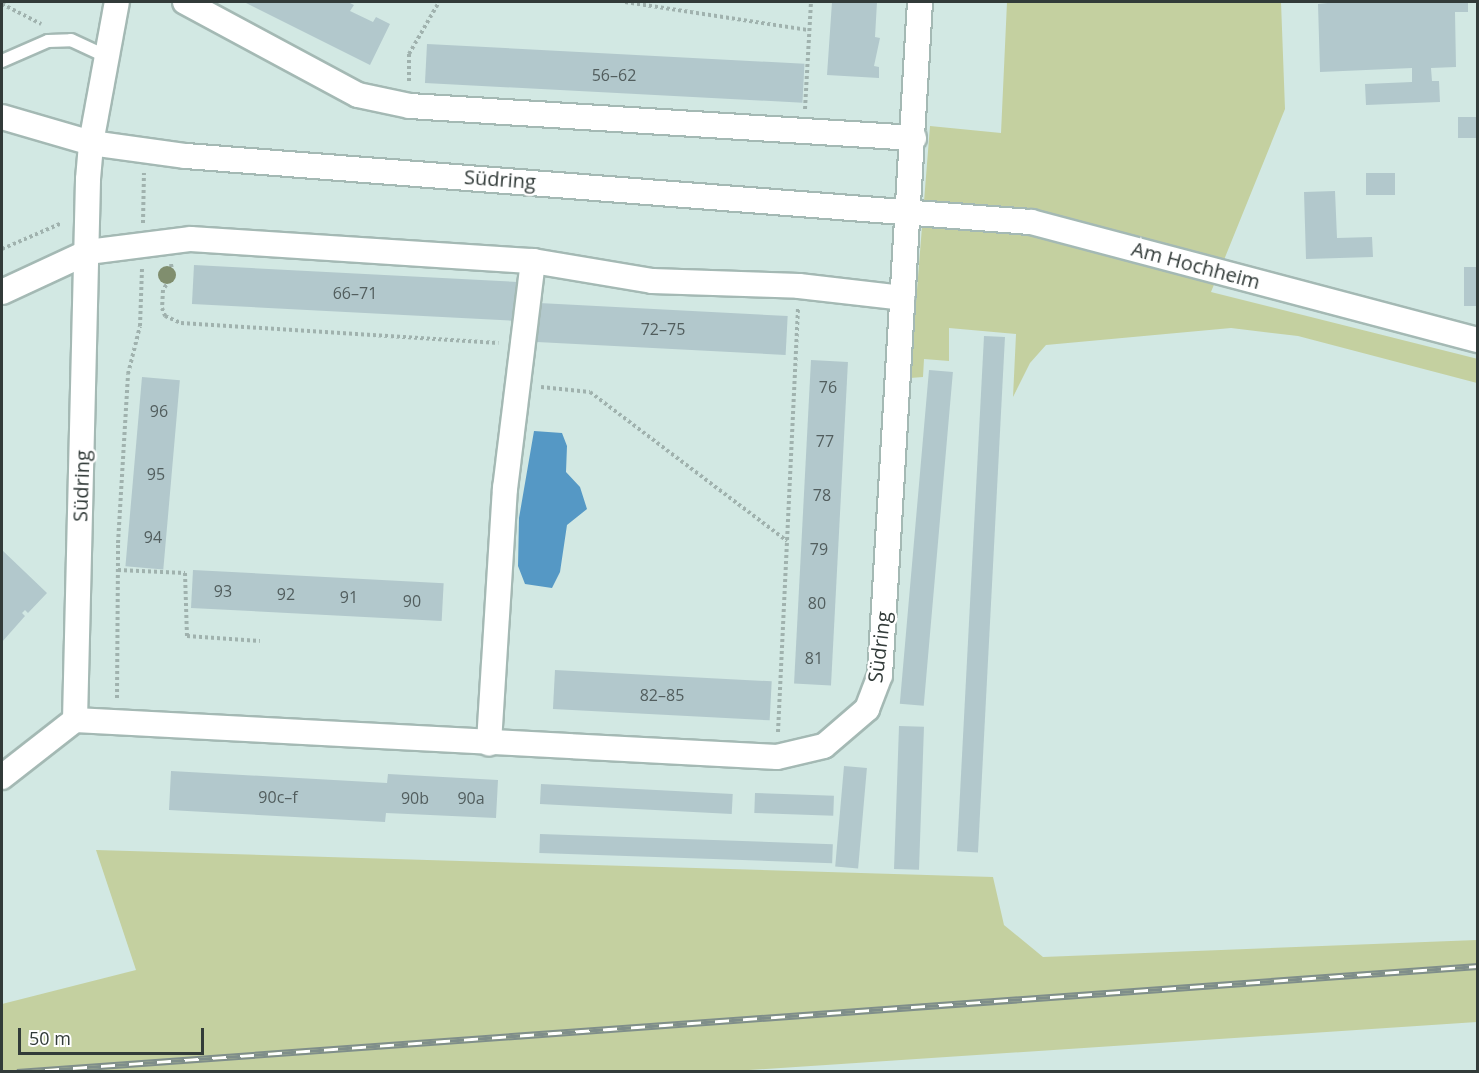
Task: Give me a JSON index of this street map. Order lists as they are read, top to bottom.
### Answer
{
  "streets": {
    "street": ["Südring", "Am Hochheim"]
  },
  "crossings": [
    ["Südring", "Am Hochheim"]
  ],
  "house_numbers": [
    "56–62",
    "66–71",
    "72–75",
    "76",
    "96",
    "77",
    "95",
    "78",
    "94",
    "79",
    "93",
    "92",
    "91",
    "90",
    "80",
    "81",
    "82–85",
    "90c–f",
    "90b",
    "90a"
  ],
  "scale_bar": "50 m"
}
